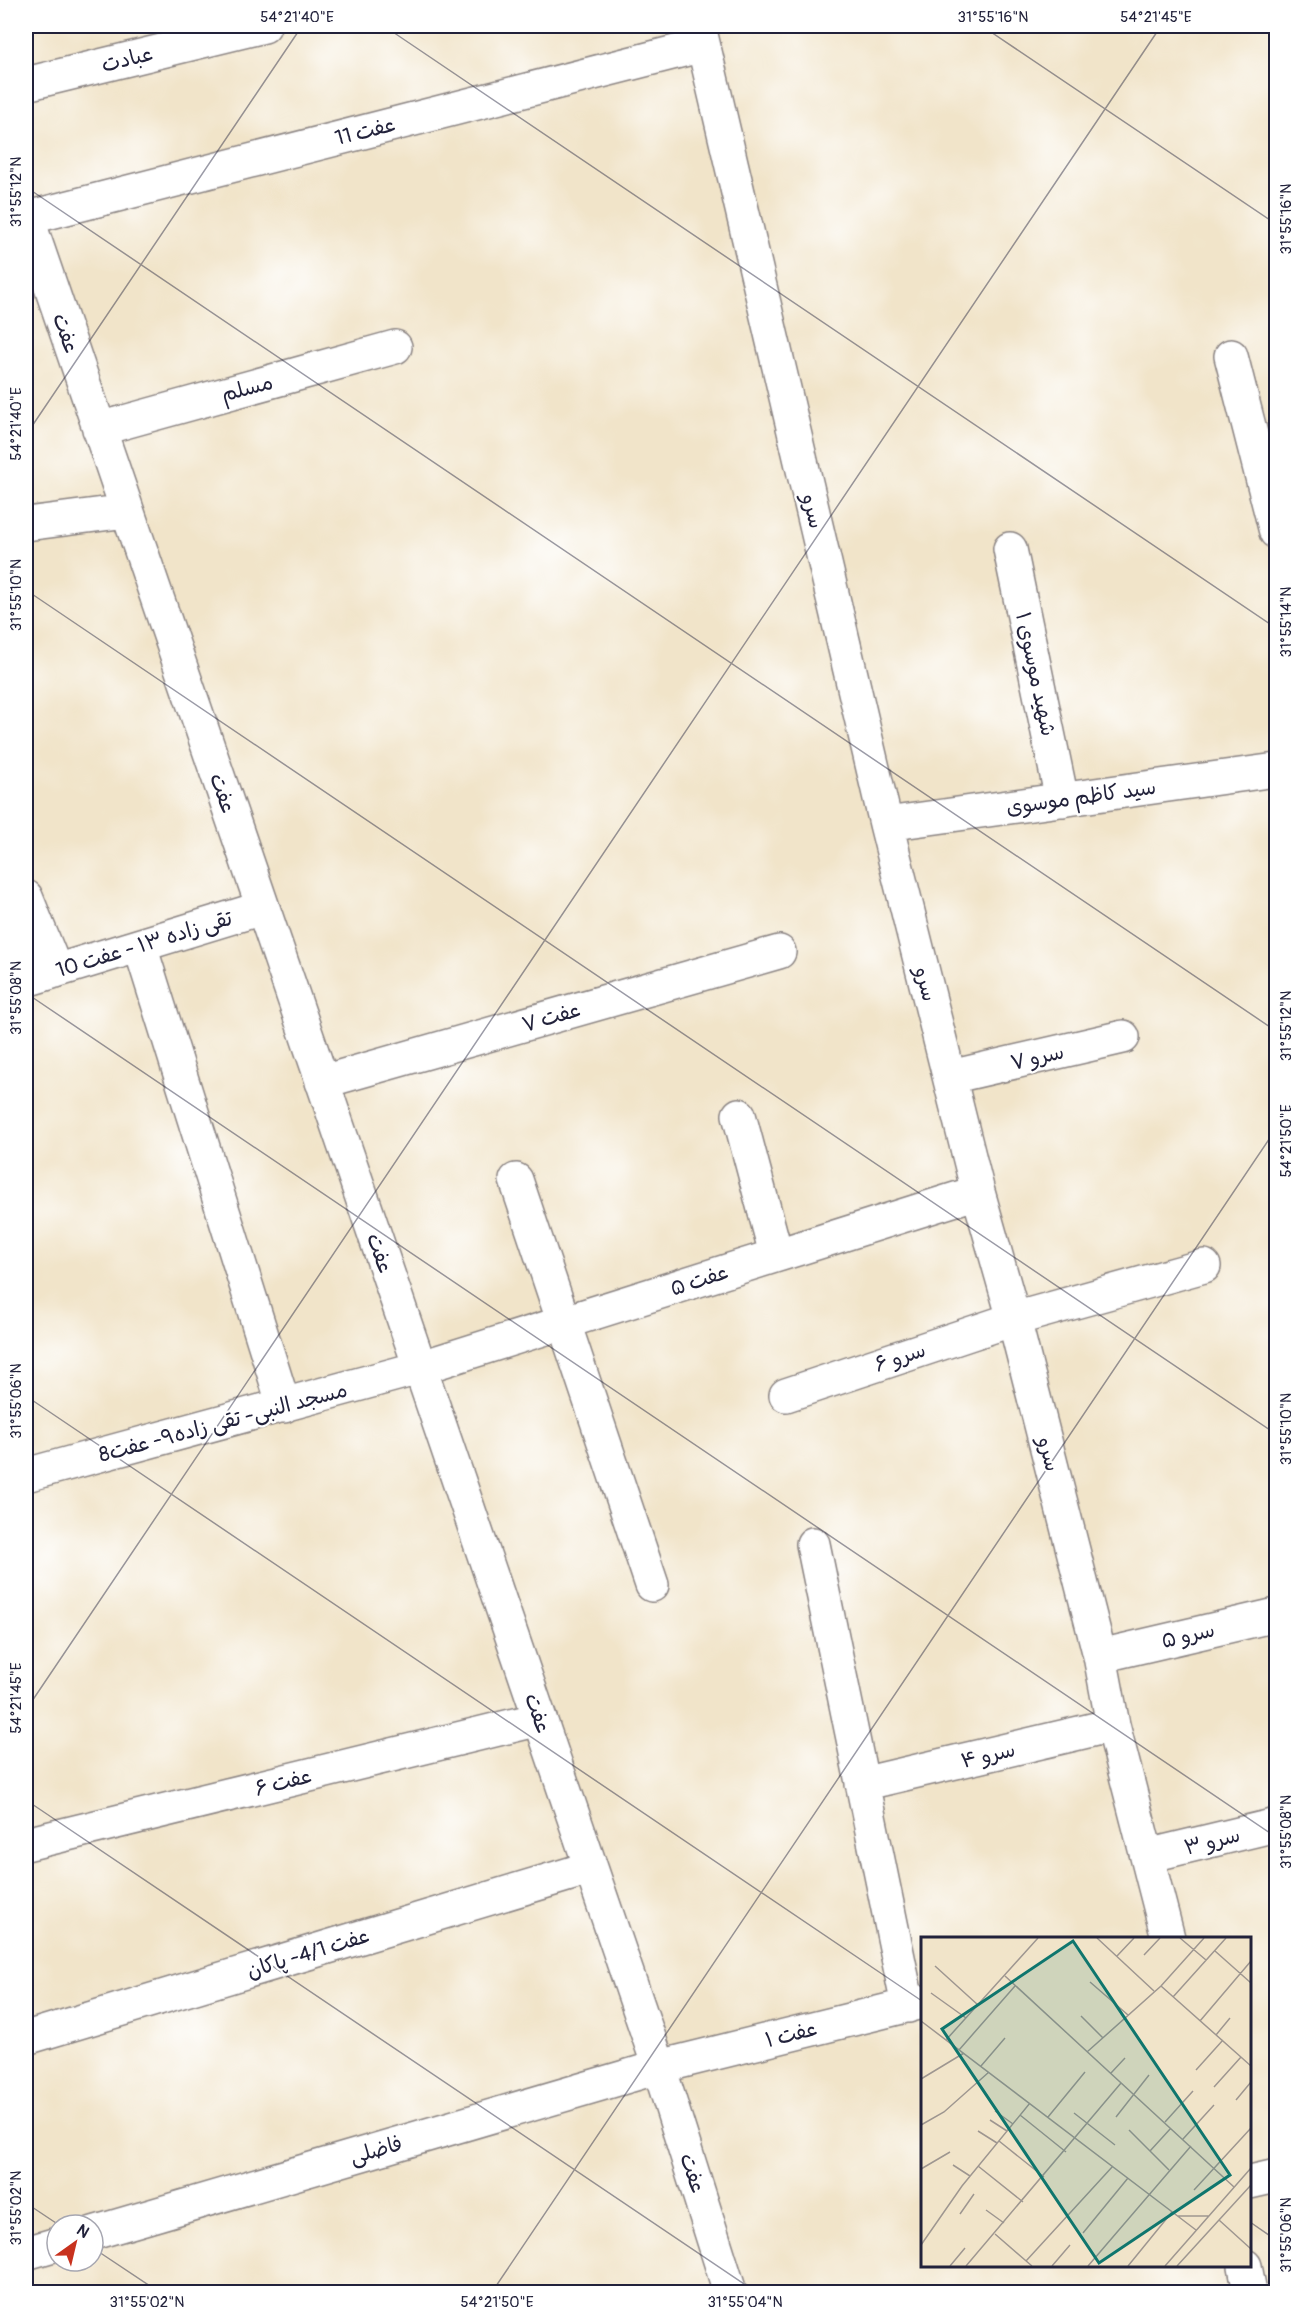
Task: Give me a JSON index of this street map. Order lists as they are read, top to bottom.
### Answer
{
  "streets": {
    "street": [
      "عبادت",
      "عفت 11",
      "عفت",
      "مسلم",
      "سرو",
      "شهید موسوی ۱",
      "سید کاظم موسوی",
      "تقی زاده ۱۳ - عفت 10",
      "عفت ۷",
      "سرو ۷",
      "عفت ۵",
      "سرو ۶",
      "مسجد النبی- تقی زاده۹- عفت8",
      "سرو ۵",
      "سرو ۴",
      "عفت ۶",
      "سرو ۳",
      "عفت 4/1- پاکان",
      "عفت ۱",
      "فاضلی"
    ]
  },
  "crossings": [
    ["عفت 11", "عفت"],
    ["عفت 11", "سرو"],
    ["عفت", "مسلم"],
    ["عفت", "تقی زاده ۱۳ - عفت 10"],
    ["عفت", "عفت ۷"],
    ["عفت", "عفت ۵"],
    ["عفت", "مسجد النبی- تقی زاده۹- عفت8"],
    ["عفت", "عفت ۶"],
    ["عفت", "عفت 4/1- پاکان"],
    ["عفت", "عفت ۱"],
    ["عفت", "فاضلی"],
    ["سرو", "سید کاظم موسوی"],
    ["سرو", "سرو ۷"],
    ["سرو", "عفت ۵"],
    ["سرو", "سرو ۶"],
    ["سرو", "سرو ۵"],
    ["سرو", "سرو ۴"],
    ["سرو", "سرو ۳"],
    ["شهید موسوی ۱", "سید کاظم موسوی"],
    ["عفت ۵", "مسجد النبی- تقی زاده۹- عفت8"],
    ["عفت ۱", "فاضلی"]
  ],
  "north": "top right",
  "coordinates": [
    "54°21'40\"E",
    "31°55'16\"N",
    "54°21'45\"E",
    "31°55'12\"N",
    "31°55'10\"N",
    "31°55'14\"N",
    "31°55'08\"N",
    "54°21'50\"E",
    "31°55'06\"N",
    "31°55'02\"N",
    "31°55'04\"N"
  ]
}
